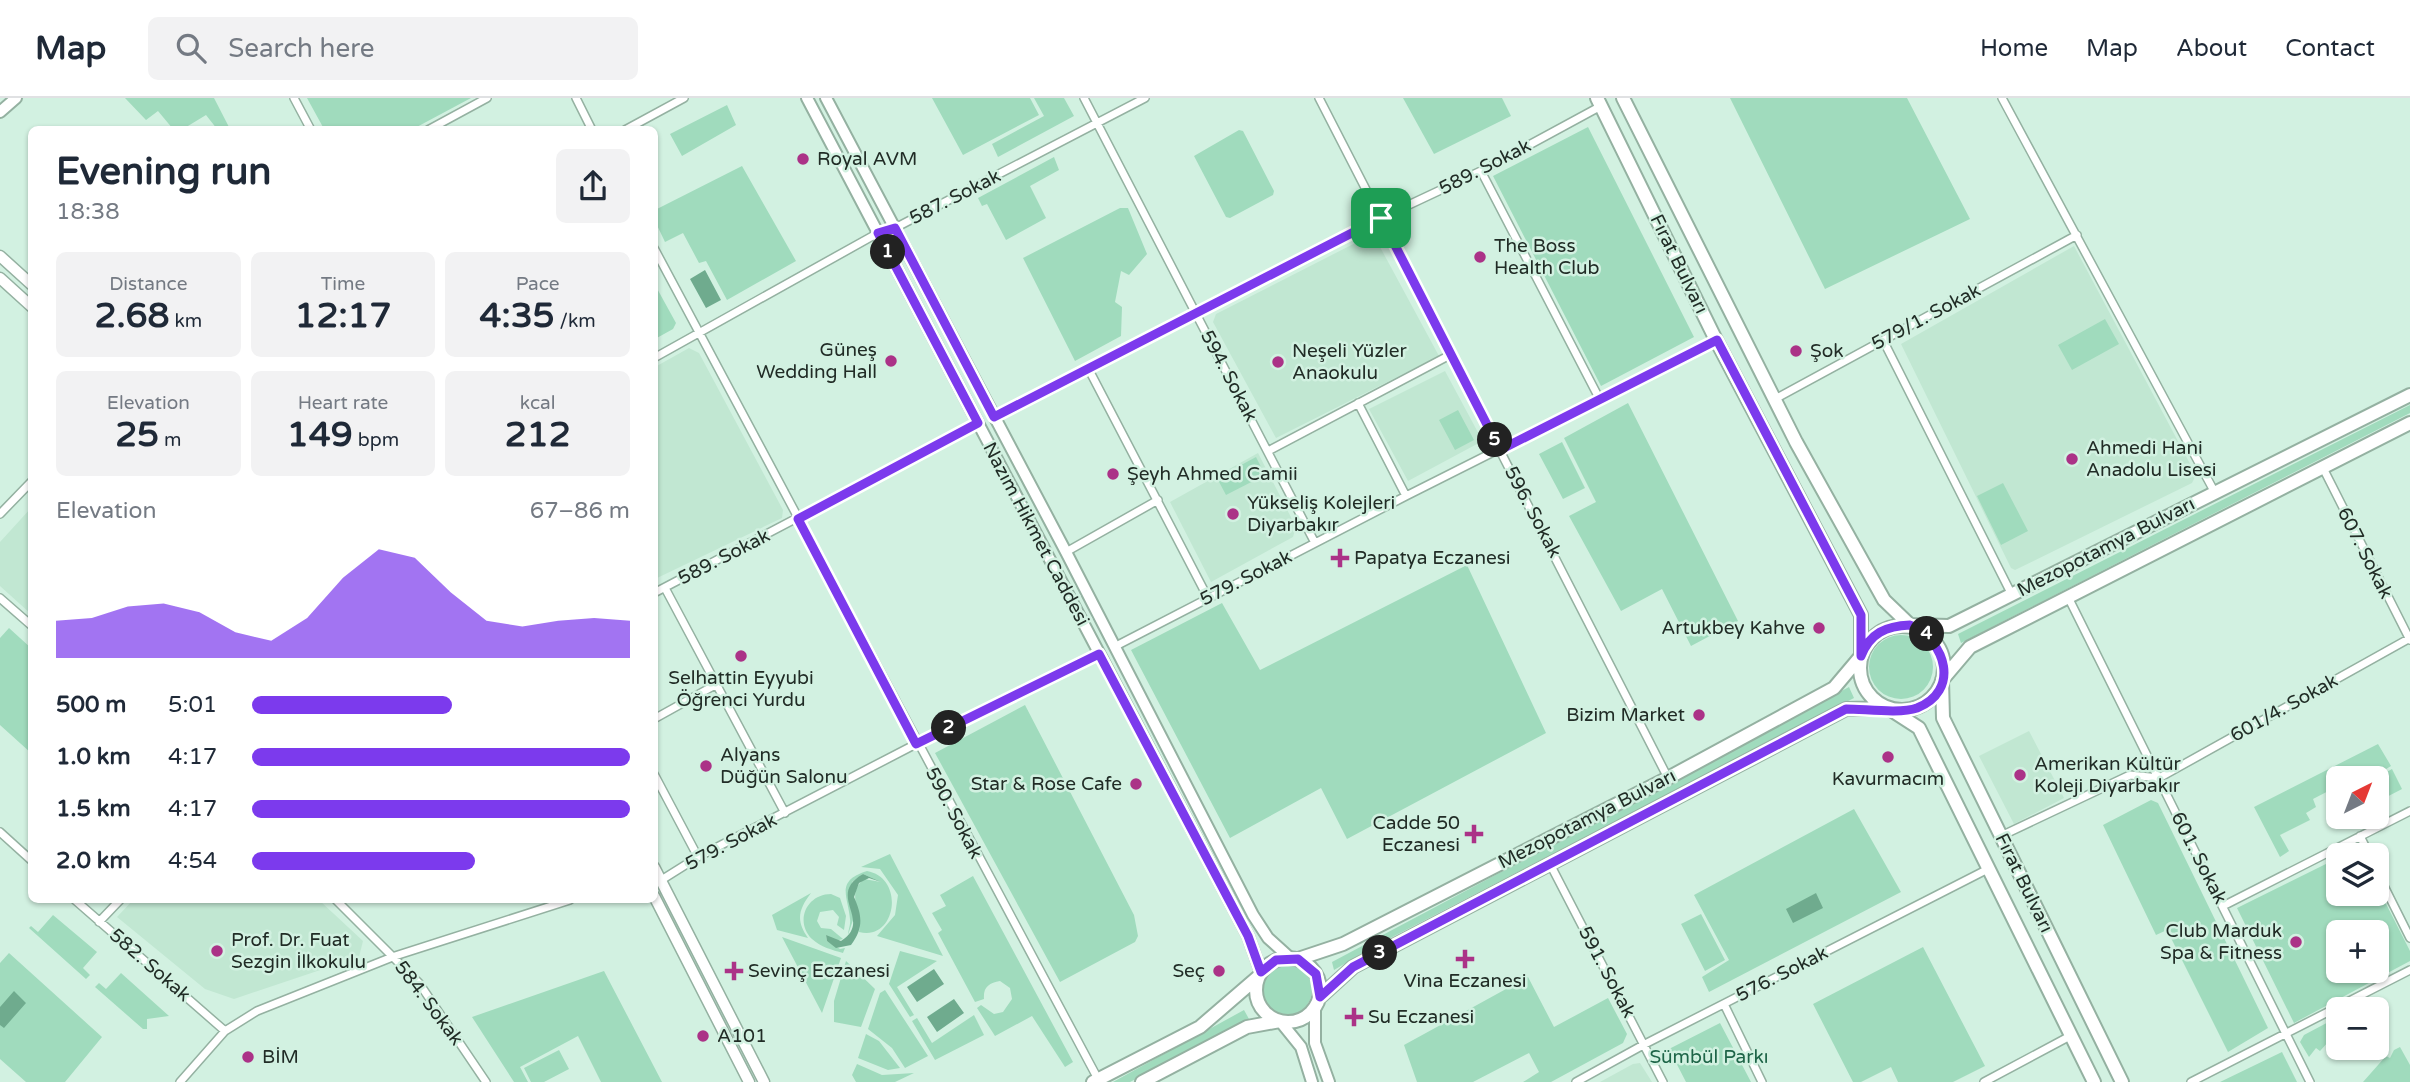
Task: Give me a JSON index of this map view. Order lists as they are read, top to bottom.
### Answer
{
  "streets": {
    "main road": ["Fırat Bulvarı", "Nazım Hikmet Caddesi", "Mezopotamya Bulvarı"],
    "street": [
      "589. Sokak",
      "587. Sokak",
      "579/1. Sokak",
      "594. Sokak",
      "596. Sokak",
      "607. Sokak",
      "579. Sokak",
      "601/4. Sokak",
      "590. Sokak",
      "601. Sokak",
      "582. Sokak",
      "591. Sokak",
      "576. Sokak",
      "584. Sokak"
    ]
  },
  "crossings": [
    ["589. Sokak", "Fırat Bulvarı"],
    ["589. Sokak", "594. Sokak"],
    ["589. Sokak", "596. Sokak"],
    ["589. Sokak", "Nazım Hikmet Caddesi"],
    ["589. Sokak", "590. Sokak"],
    ["587. Sokak", "594. Sokak"],
    ["587. Sokak", "Nazım Hikmet Caddesi"],
    ["587. Sokak", "590. Sokak"],
    ["Fırat Bulvarı", "579/1. Sokak"],
    ["Fırat Bulvarı", "Mezopotamya Bulvarı"],
    ["Fırat Bulvarı", "579. Sokak"],
    ["Fırat Bulvarı", "576. Sokak"],
    ["594. Sokak", "579. Sokak"],
    ["596. Sokak", "Mezopotamya Bulvarı"],
    ["596. Sokak", "579. Sokak"],
    ["Nazım Hikmet Caddesi", "Mezopotamya Bulvarı"],
    ["Nazım Hikmet Caddesi", "579. Sokak"],
    ["Mezopotamya Bulvarı", "607. Sokak"],
    ["Mezopotamya Bulvarı", "601. Sokak"],
    ["Mezopotamya Bulvarı", "591. Sokak"],
    ["607. Sokak", "601/4. Sokak"],
    ["579. Sokak", "590. Sokak"],
    ["601/4. Sokak", "601. Sokak"],
    ["591. Sokak", "576. Sokak"]
  ],
  "parks": ["Sümbül Parkı"],
  "places": {
    "other": [
      "Royal AVM",
      "The Boss Health Club",
      "Şok",
      "Güneş Wedding Hall",
      "Neşeli Yüzler Anaokulu",
      "Ahmedi Hani Anadolu Lisesi",
      "Şeyh Ahmed Camii",
      "Yükseliş Kolejleri Diyarbakır",
      "Artukbey Kahve",
      "Selhattin Eyyubi Öğrenci Yurdu",
      "Bizim Market",
      "Kavurmacım",
      "Alyans Düğün Salonu",
      "Amerikan Kültür Koleji Diyarbakır",
      "Star & Rose Cafe",
      "Club Marduk Spa & Fitness",
      "Prof. Dr. Fuat Sezgin İlkokulu",
      "Seç",
      "A101",
      "BİM"
    ],
    "health": [
      "Papatya Eczanesi",
      "Cadde 50 Eczanesi",
      "Vina Eczanesi",
      "Sevinç Eczanesi",
      "Su Eczanesi"
    ]
  },
  "north": "top right",
  "page": {
    "header": "Map",
    "search": "Search here",
    "nav": [
      "Home",
      "Map",
      "About",
      "Contact"
    ],
    "heading": ["Evening run", "18:38"],
    "pins": [
      "1",
      "5",
      "4",
      "2",
      "3"
    ],
    "stats": [
      ["Distance", "2.68 km"],
      ["Time", "12:17"],
      ["Pace", "4:35 /km"],
      ["Elevation", "25 m"],
      ["Heart rate", "149 bpm"],
      ["kcal", "212"]
    ],
    "chart": ["Elevation", "67–86 m"],
    "list": [
      {
        "name": "500 m",
        "note": "5:01"
      },
      {
        "name": "1.0 km",
        "note": "4:17"
      },
      {
        "name": "1.5 km",
        "note": "4:17"
      },
      {
        "name": "2.0 km",
        "note": "4:54"
      }
    ],
    "map_buttons": ["+", "−"]
  }
}
